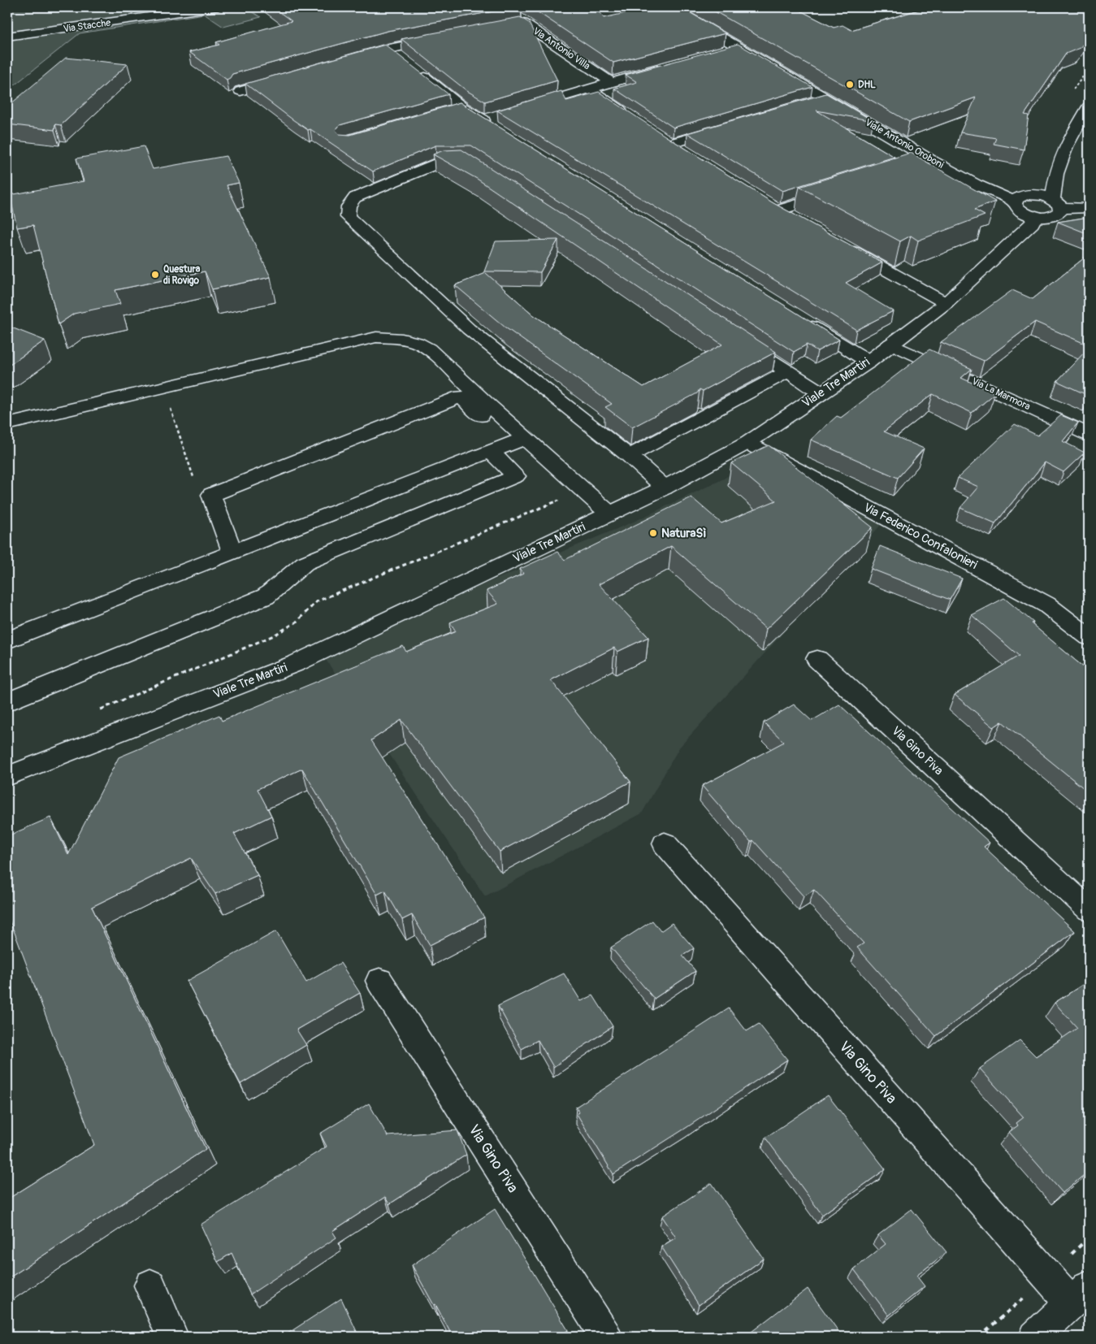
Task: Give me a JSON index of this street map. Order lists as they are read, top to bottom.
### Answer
{
  "streets": {
    "street": [
      "Via Stacche",
      "Via Antonio Villa",
      "Viale Antonio Oroboni",
      "Viale Tre Martiri",
      "Via La Marmora",
      "Via Federico Confalonieri",
      "Via Gino Piva"
    ]
  },
  "crossings": [
    ["Viale Antonio Oroboni", "Viale Tre Martiri"],
    ["Viale Tre Martiri", "Via La Marmora"],
    ["Viale Tre Martiri", "Via Federico Confalonieri"]
  ],
  "places": ["DHL", "Questura di Rovigo", "NaturaSì"]
}
